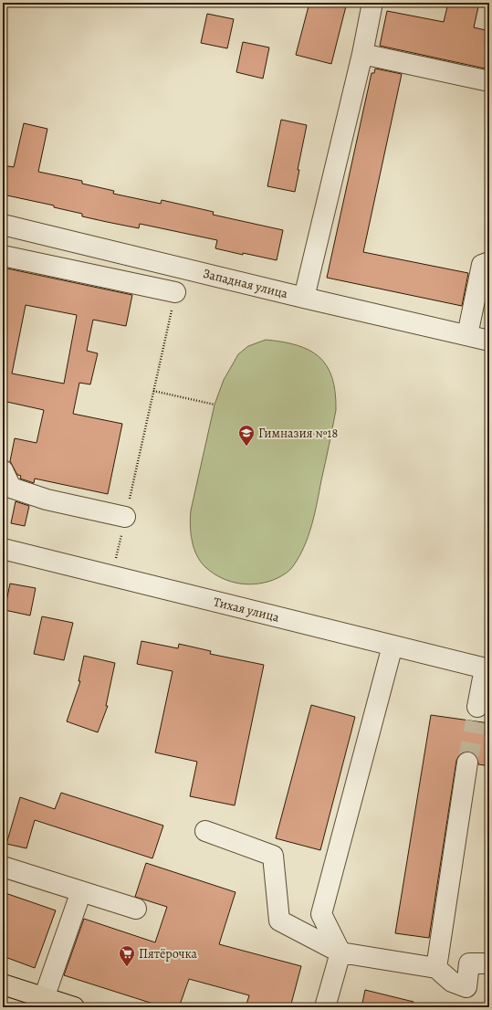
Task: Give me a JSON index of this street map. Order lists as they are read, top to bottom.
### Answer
{
  "streets": {
    "street": ["Западная улица", "Тихая улица"]
  },
  "places": {
    "school or university": ["Гимназия №18"],
    "supermarket": ["Пятёрочка"]
  }
}
